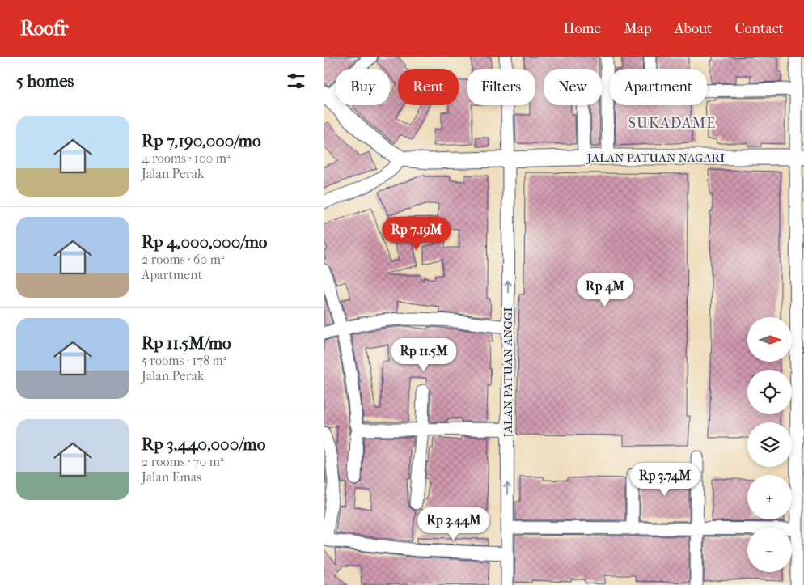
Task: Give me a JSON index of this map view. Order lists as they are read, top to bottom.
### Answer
{
  "streets": {
    "main road": ["JALAN PATUAN NAGARI"],
    "street": ["JALAN PATUAN ANGGI"]
  },
  "crossings": [
    ["JALAN PATUAN NAGARI", "JALAN PATUAN ANGGI"]
  ],
  "one_way": ["JALAN PATUAN ANGGI"],
  "districts": ["SUKADAME"],
  "north": "right",
  "page": {
    "header": "Roofr",
    "nav": [
      "Home",
      "Map",
      "About",
      "Contact"
    ],
    "heading": "5 homes",
    "chip": [
      "Buy",
      "Rent",
      "Filters",
      "New",
      "Apartment"
    ],
    "list": [
      {
        "name": "Rp 7,190,000/mo",
        "note": "4 rooms · 100 m² · Jalan Perak"
      },
      {
        "name": "Rp 4,000,000/mo",
        "note": "2 rooms · 60 m² · Apartment"
      },
      {
        "name": "Rp 11.5M/mo",
        "note": "5 rooms · 178 m² · Jalan Perak"
      },
      {
        "name": "Rp 3,440,000/mo",
        "note": "2 rooms · 70 m² · Jalan Emas"
      }
    ],
    "price": [
      "Rp 7.19M",
      "Rp 4M",
      "Rp 11.5M",
      "Rp 3.74M",
      "Rp 3.44M"
    ],
    "map_buttons": ["+", "−"]
  }
}
